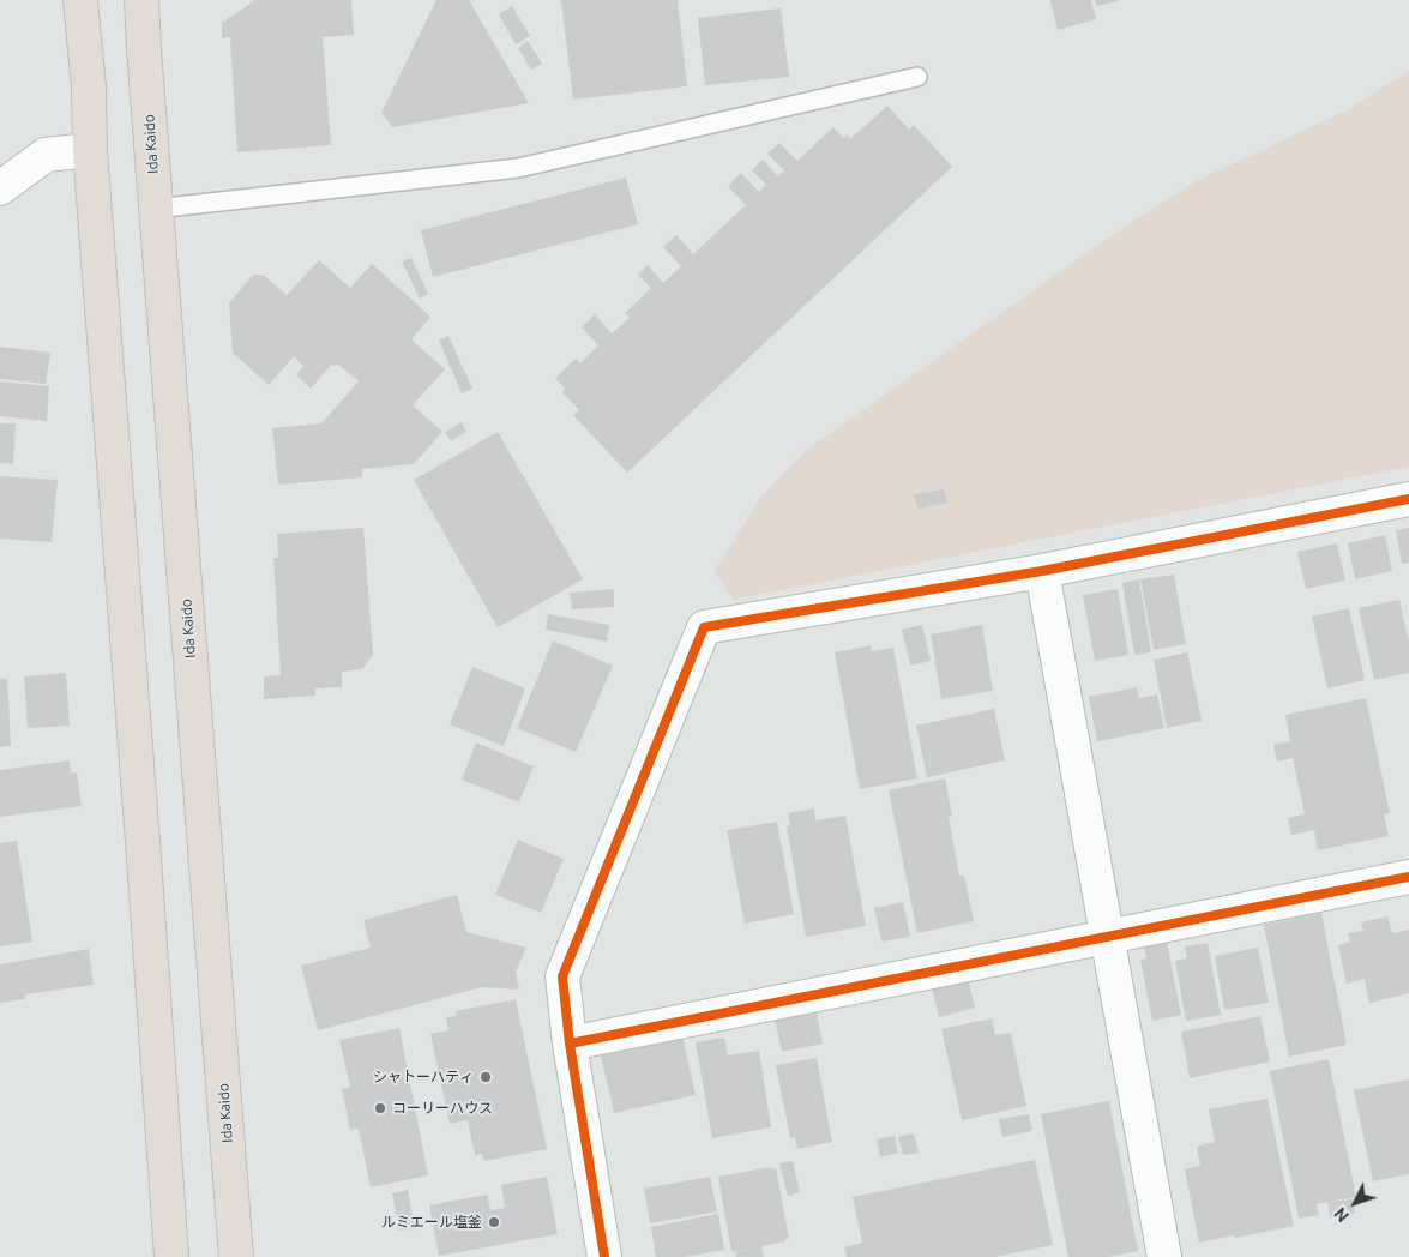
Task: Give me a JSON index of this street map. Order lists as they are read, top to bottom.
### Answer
{
  "streets": {
    "highway": ["Ida Kaido"]
  },
  "places": ["シャトーハティ", "コーリーハウス", "ルミエール塩釜"],
  "north": "bottom left"
}
